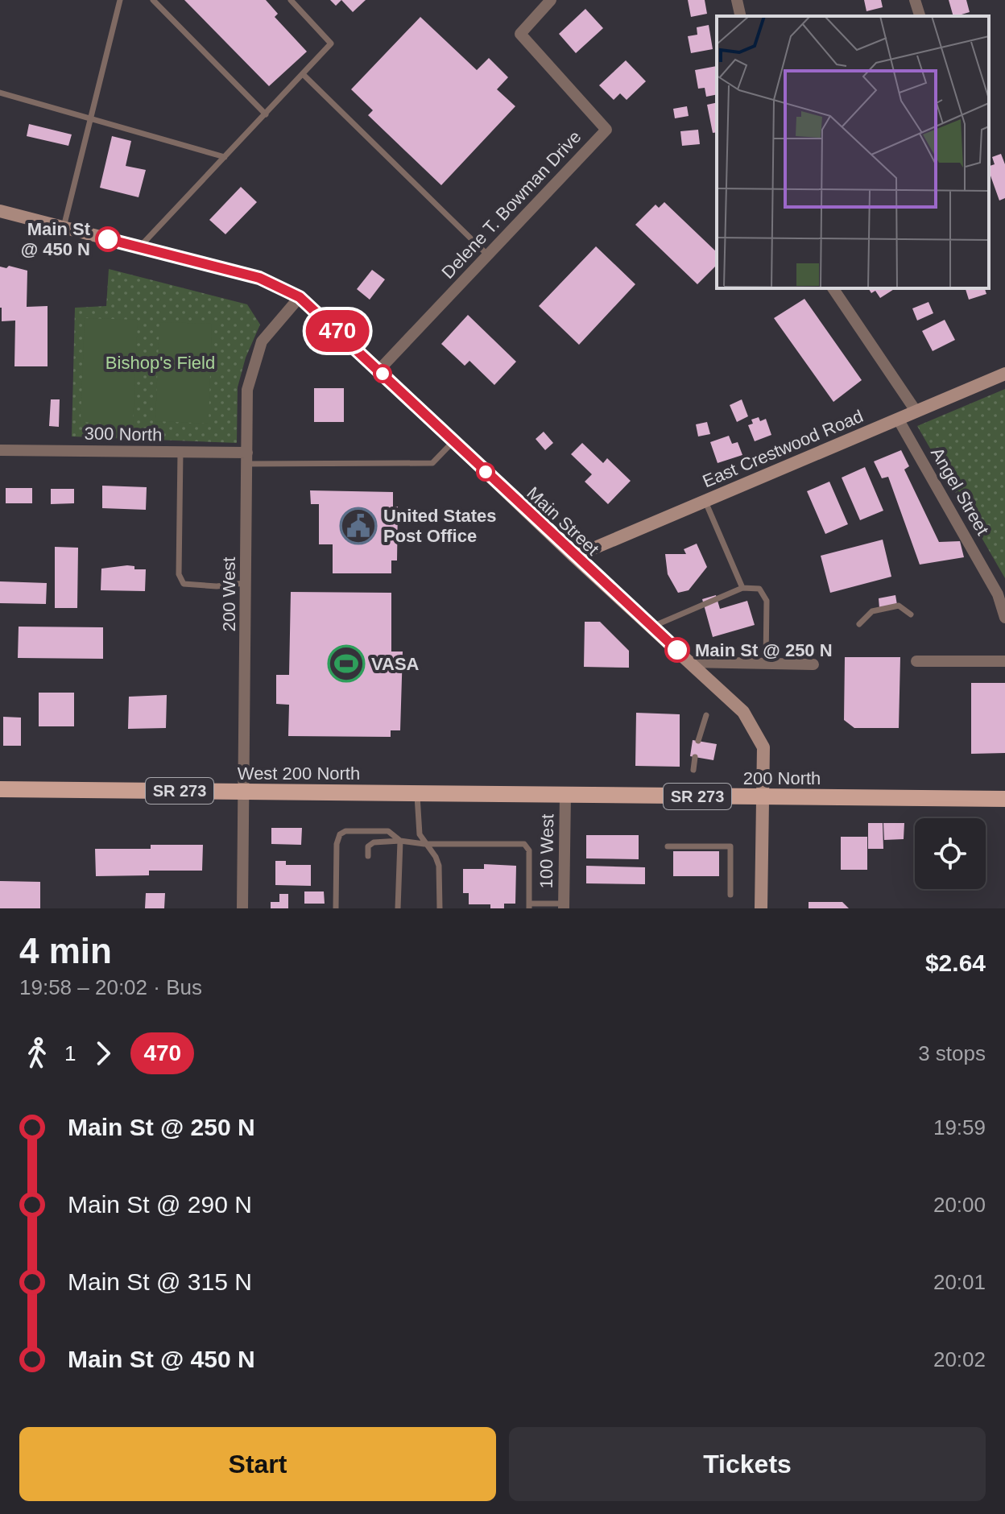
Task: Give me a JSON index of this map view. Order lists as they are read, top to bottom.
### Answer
{
  "streets": {
    "main road": [
      "East Crestwood Road",
      "Main Street",
      "West 200 North",
      "200 North",
      "SR 273"
    ],
    "street": [
      "Delene T. Bowman Drive",
      "300 North",
      "Angel Street",
      "200 West",
      "100 West"
    ]
  },
  "crossings": [
    ["Delene T. Bowman Drive", "Main Street"],
    ["300 North", "200 West"],
    ["East Crestwood Road", "Angel Street"],
    ["East Crestwood Road", "Main Street"],
    ["Main Street", "200 West"],
    ["Main Street", "200 North"],
    ["200 West", "West 200 North"],
    ["West 200 North", "200 North"],
    ["200 North", "100 West"]
  ],
  "parks": ["Bishop's Field"],
  "places": {
    "other": ["Main St @ 450 N", "Main St @ 250 N"],
    "public building": ["United States Post Office"],
    "sports": ["VASA"]
  },
  "lines": ["bus line 470"],
  "page": {
    "on_map": "470",
    "heading": ["4 min", "19:58 – 20:02 · Bus", "$2.64"],
    "legs": ["1", "470", "3 stops"],
    "list": [
      {
        "name": "Main St @ 250 N",
        "value": "19:59"
      },
      {
        "name": "Main St @ 290 N",
        "value": "20:00"
      },
      {
        "name": "Main St @ 315 N",
        "value": "20:01"
      },
      {
        "name": "Main St @ 450 N",
        "value": "20:02"
      }
    ],
    "buttons": ["Start", "Tickets"]
  }
}
